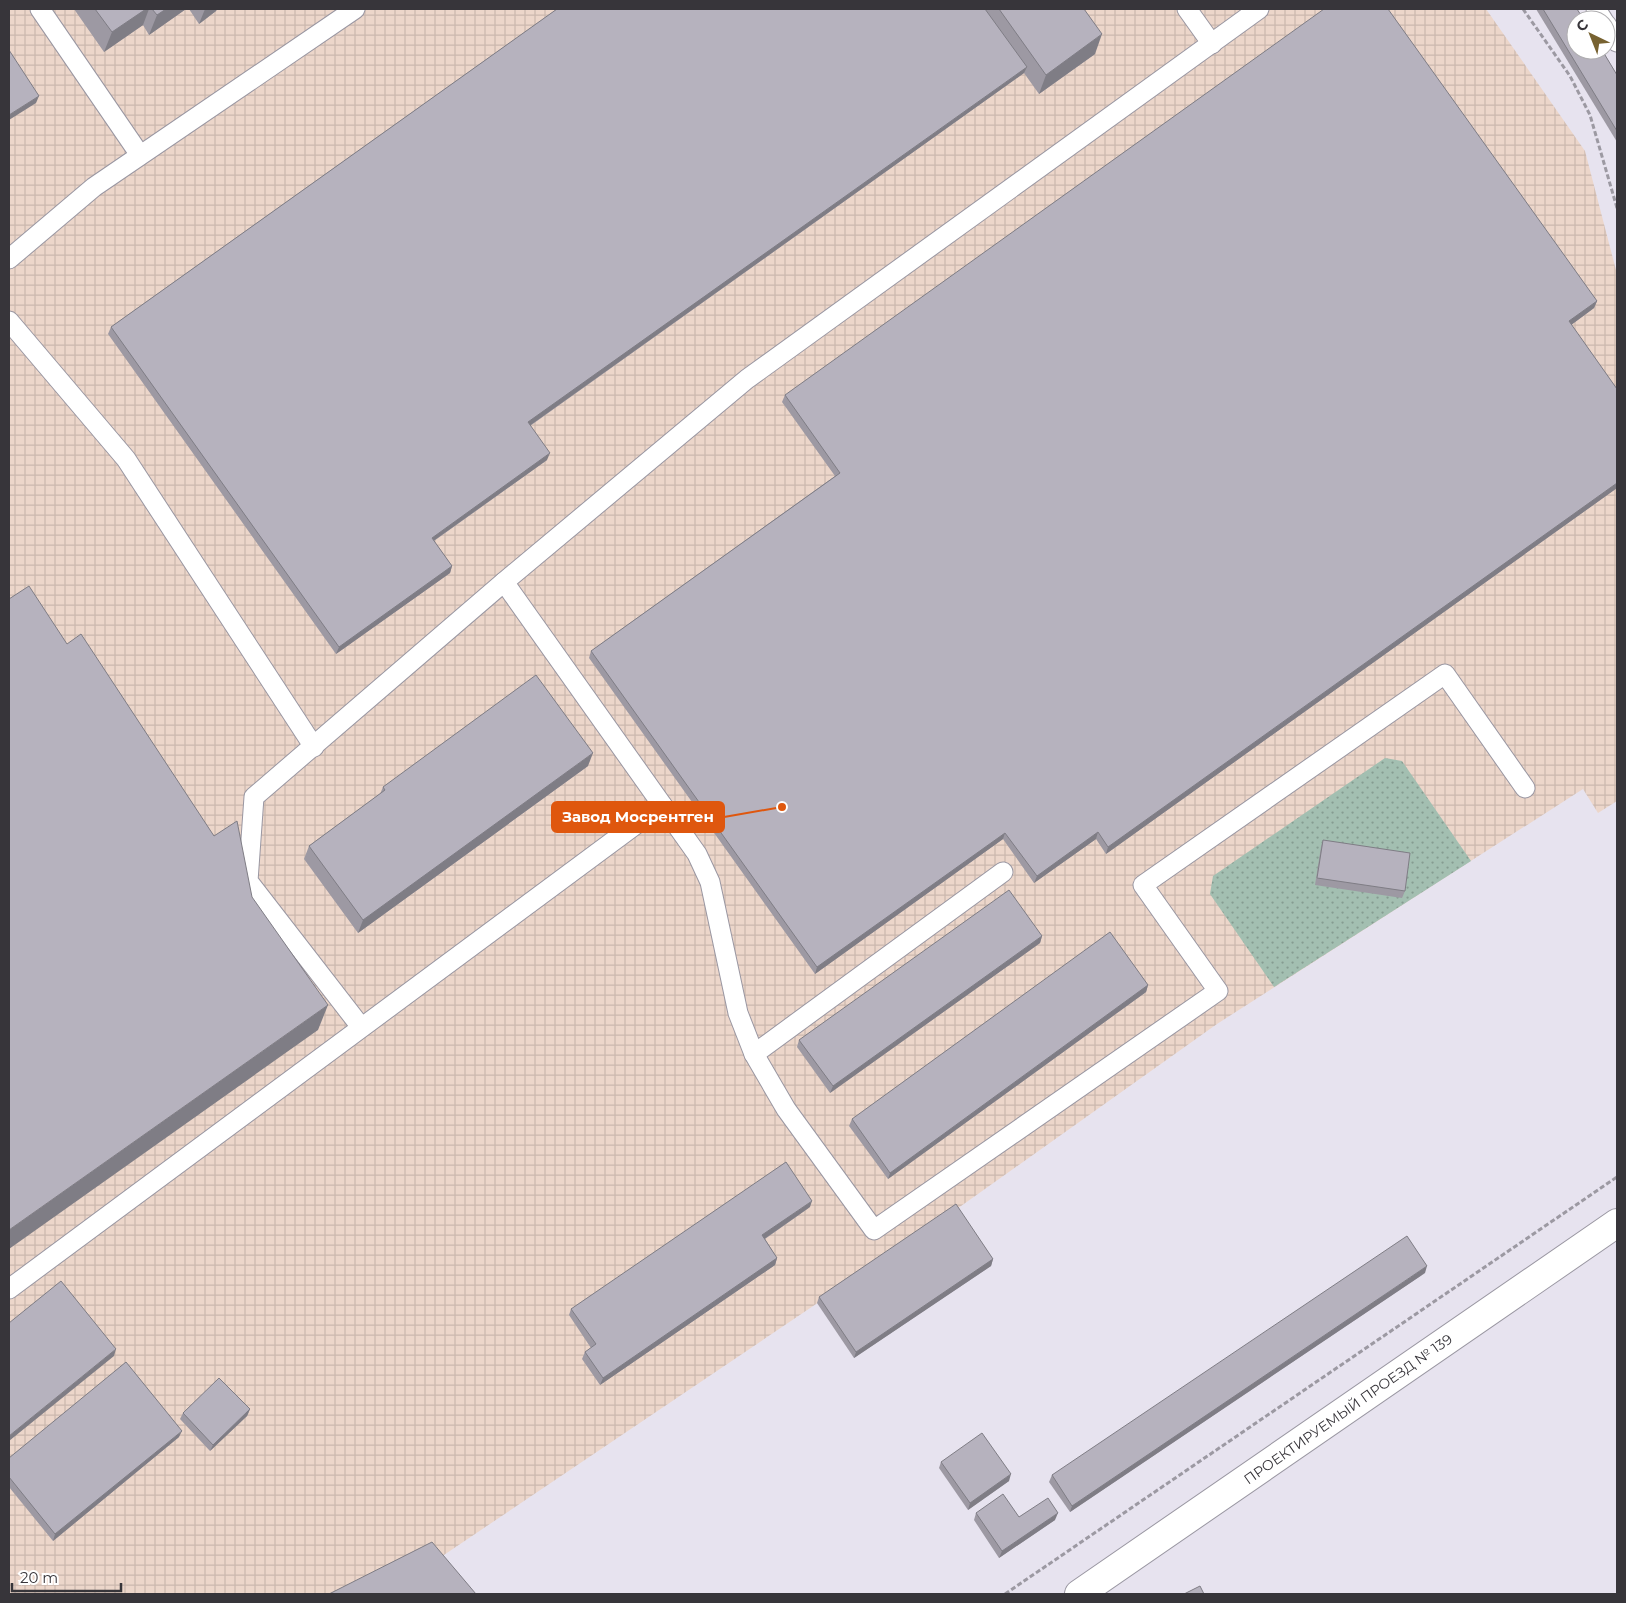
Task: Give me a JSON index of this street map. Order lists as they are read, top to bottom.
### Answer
{
  "streets": {
    "street": ["ПРОЕКТИРУЕМЫЙ ПРОЕЗД № 139"]
  },
  "places": ["Завод Мосрентген"],
  "scale_bar": "20 m",
  "north": "top left"
}
